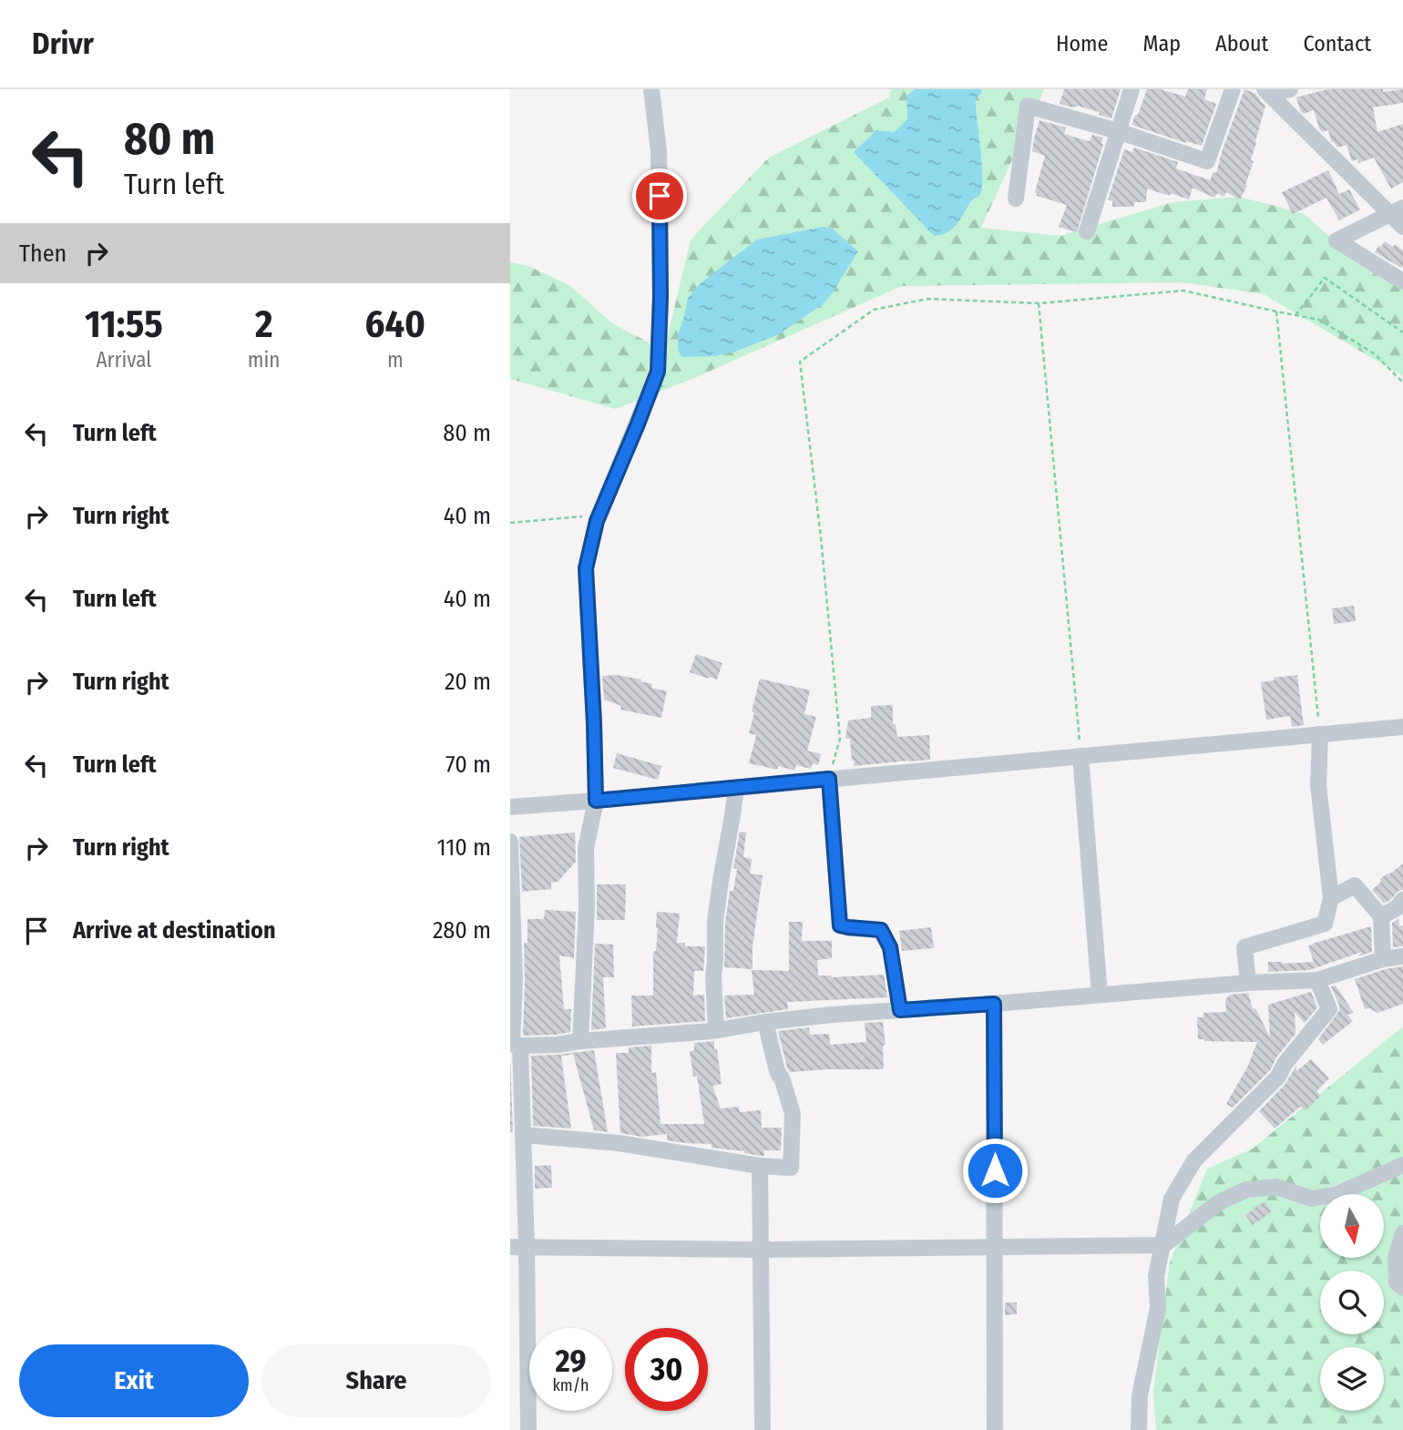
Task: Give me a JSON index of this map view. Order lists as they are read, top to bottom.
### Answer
{
  "north": "bottom",
  "page": {
    "header": "Drivr",
    "nav": [
      "Home",
      "Map",
      "About",
      "Contact"
    ],
    "turn": ["80 m", "Turn left"],
    "then": "Then",
    "eta": [
      "11:55",
      "Arrival",
      "2",
      "min",
      "640",
      "m"
    ],
    "list": [
      {
        "name": "Turn left",
        "value": "80 m"
      },
      {
        "name": "Turn right",
        "value": "40 m"
      },
      {
        "name": "Turn left",
        "value": "40 m"
      },
      {
        "name": "Turn right",
        "value": "20 m"
      },
      {
        "name": "Turn left",
        "value": "70 m"
      },
      {
        "name": "Turn right",
        "value": "110 m"
      },
      {
        "name": "Arrive at destination",
        "value": "280 m"
      }
    ],
    "speed": "29 km/h",
    "limit": "30",
    "buttons": ["Exit", "Share"]
  }
}
